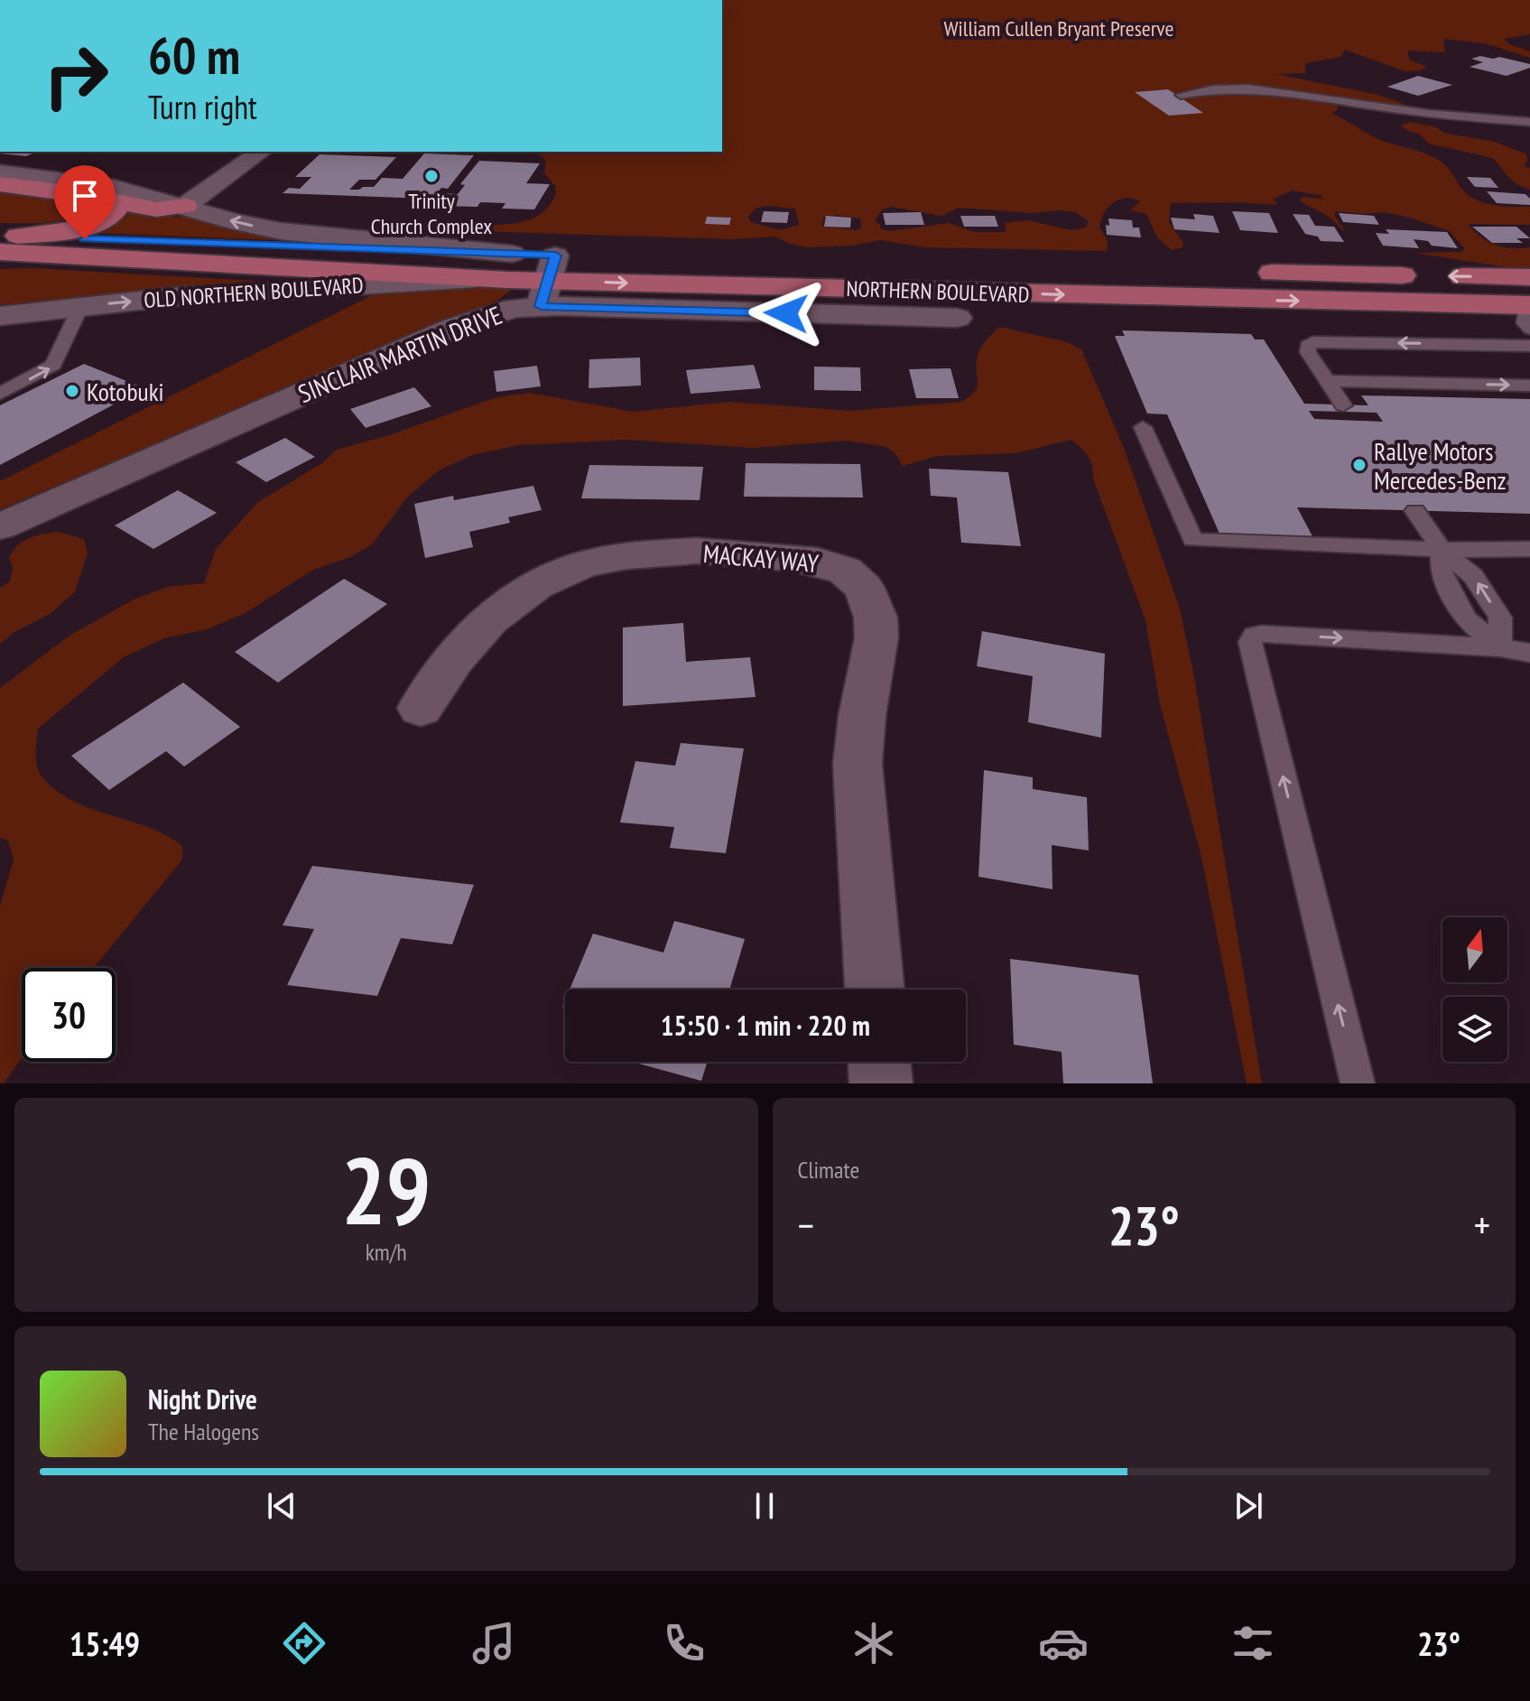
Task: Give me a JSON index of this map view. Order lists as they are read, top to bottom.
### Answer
{
  "streets": {
    "main road": ["NORTHERN BOULEVARD"],
    "street": ["OLD NORTHERN BOULEVARD", "SINCLAIR MARTIN DRIVE", "MACKAY WAY"]
  },
  "crossings": [
    ["NORTHERN BOULEVARD", "OLD NORTHERN BOULEVARD"],
    ["NORTHERN BOULEVARD", "SINCLAIR MARTIN DRIVE"]
  ],
  "parks": ["William Cullen Bryant Preserve"],
  "places": ["Trinity Church Complex", "Kotobuki", "Rallye Motors Mercedes-Benz"],
  "north": "top",
  "page": {
    "turn": ["60 m", "Turn right"],
    "limit": "30",
    "trip": "15:50 · 1 min · 220 m",
    "tile": [
      ["29", "km/h"],
      "Climate"
    ],
    "heat": ["−", "23°", "+"],
    "song": ["Night Drive", "The Halogens"],
    "tabs": ["15:49", "23°"]
  }
}
